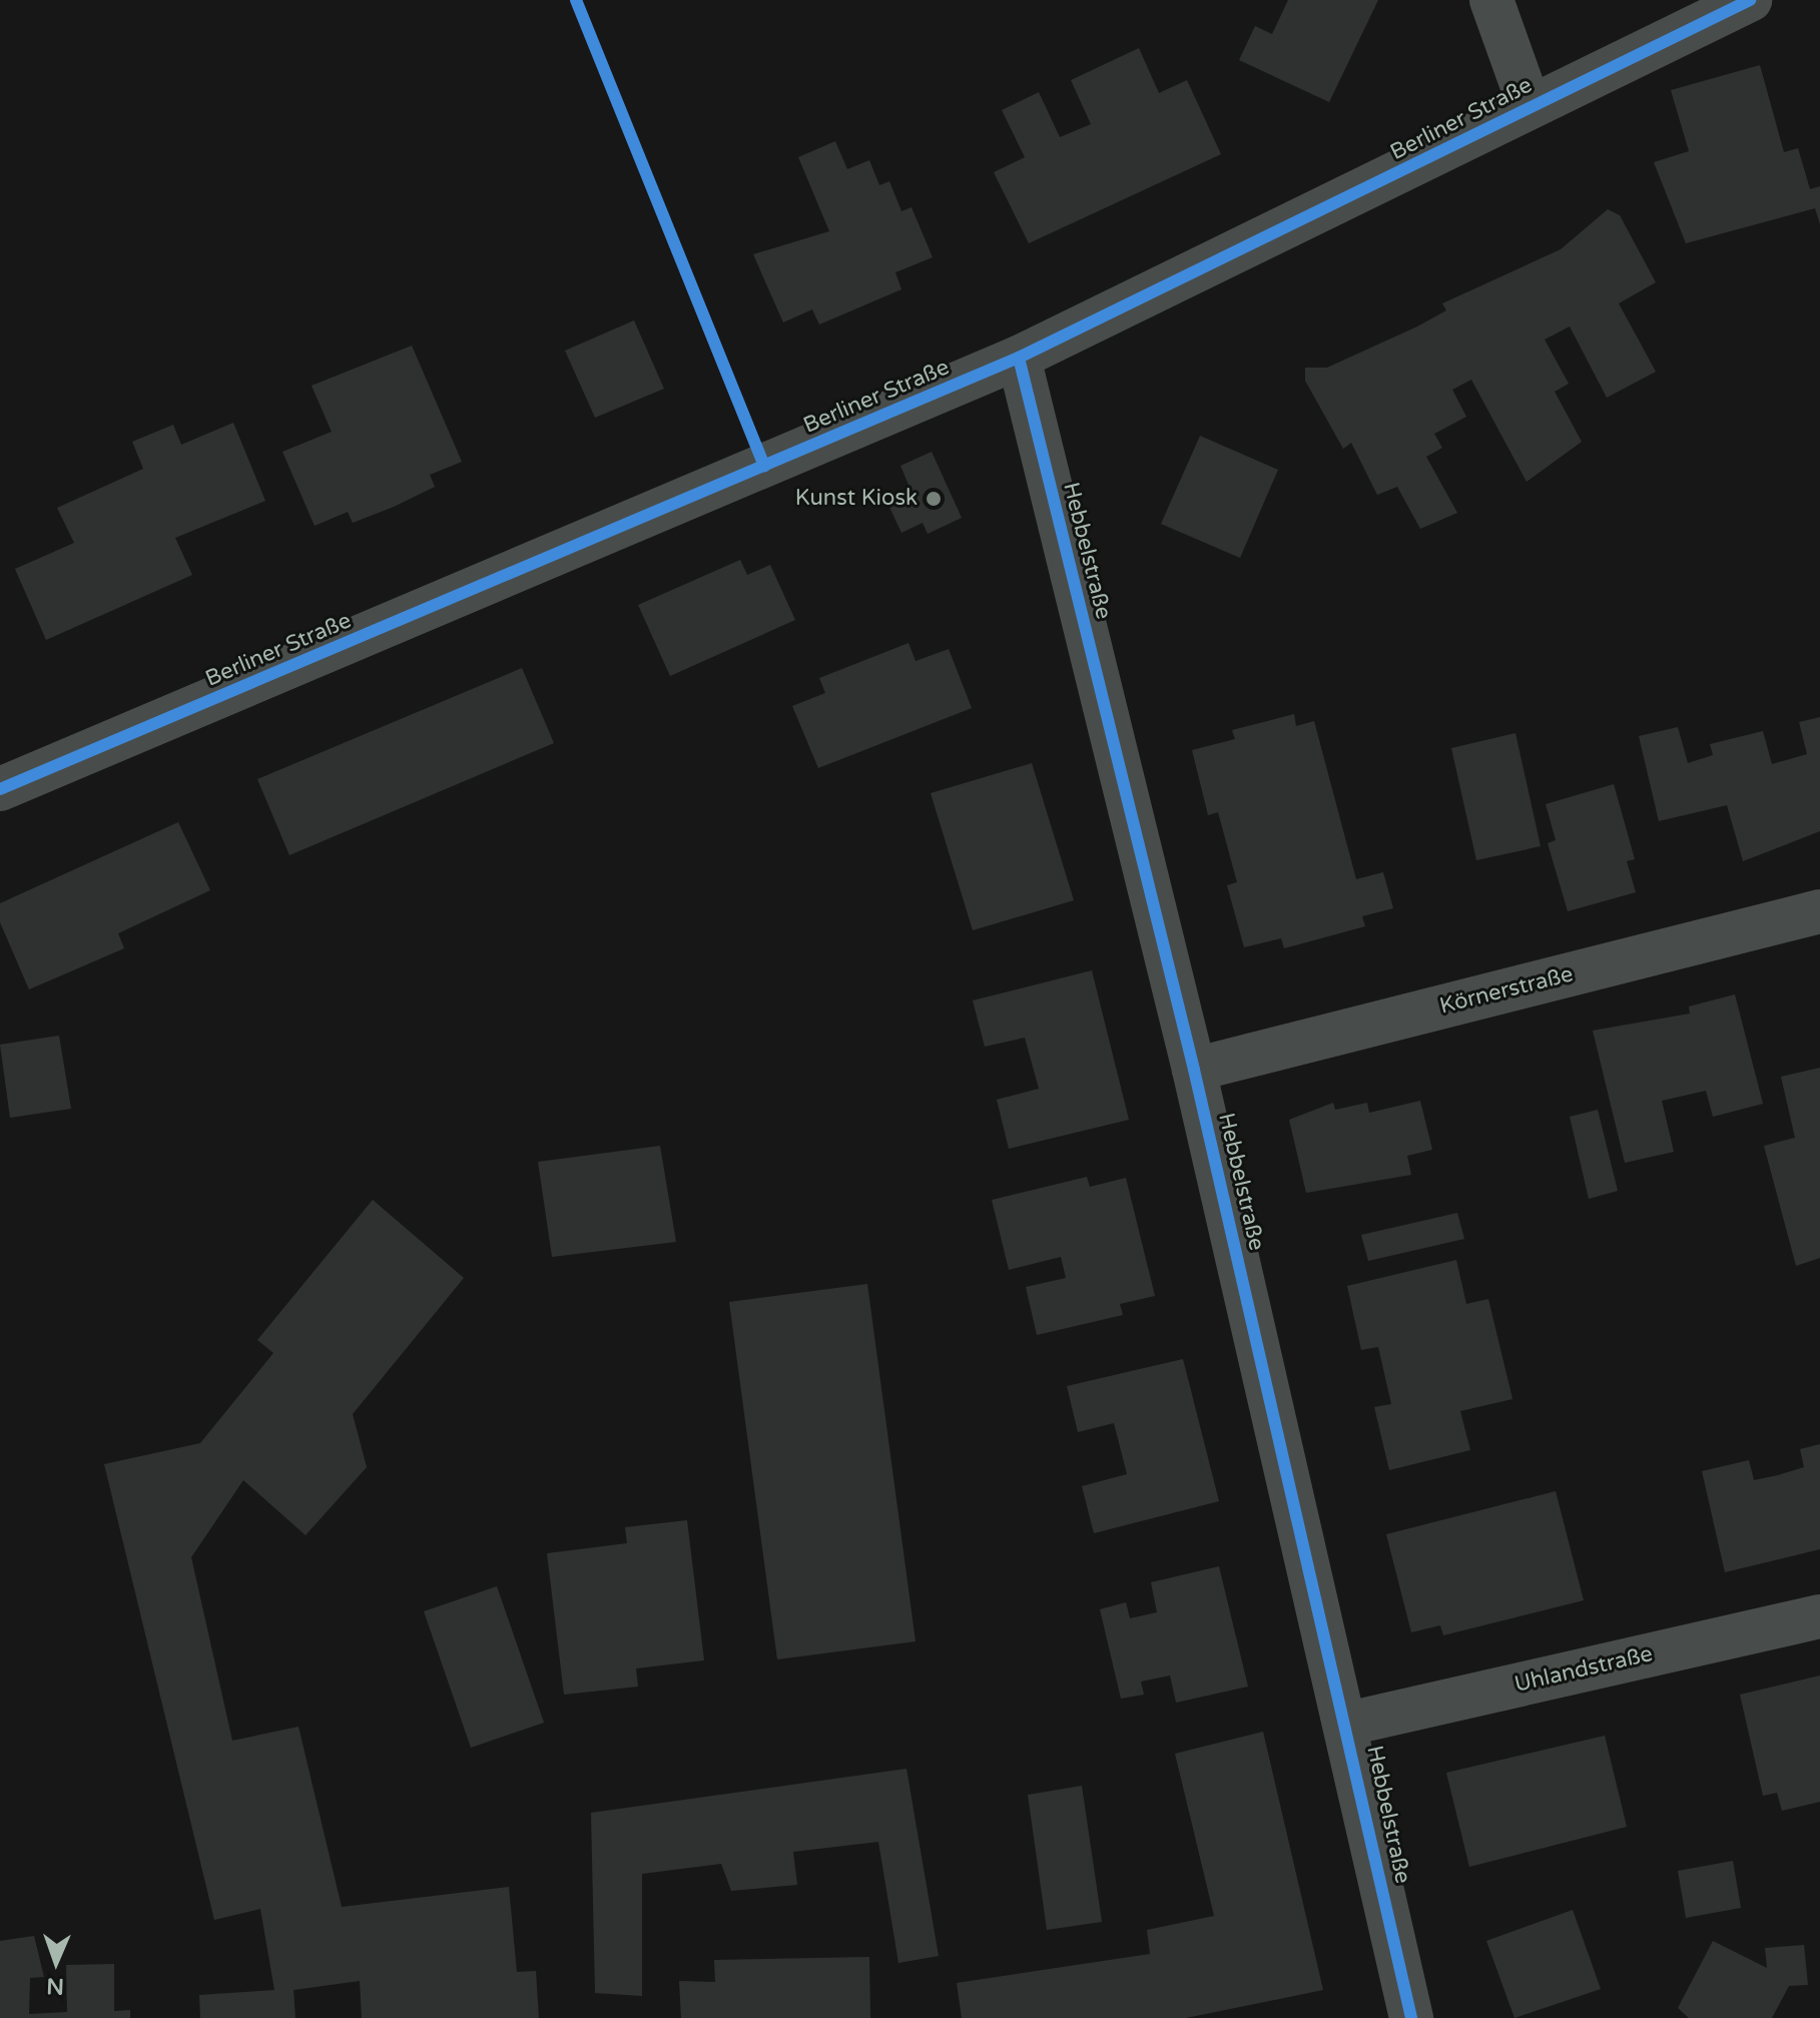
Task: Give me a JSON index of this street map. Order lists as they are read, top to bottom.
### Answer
{
  "streets": {
    "street": [
      "Berliner Straße",
      "Hebbelstraße",
      "Körnerstraße",
      "Uhlandstraße"
    ]
  },
  "crossings": [
    ["Berliner Straße", "Hebbelstraße"],
    ["Hebbelstraße", "Körnerstraße"],
    ["Hebbelstraße", "Uhlandstraße"]
  ],
  "places": ["Kunst Kiosk"],
  "north": "bottom"
}
